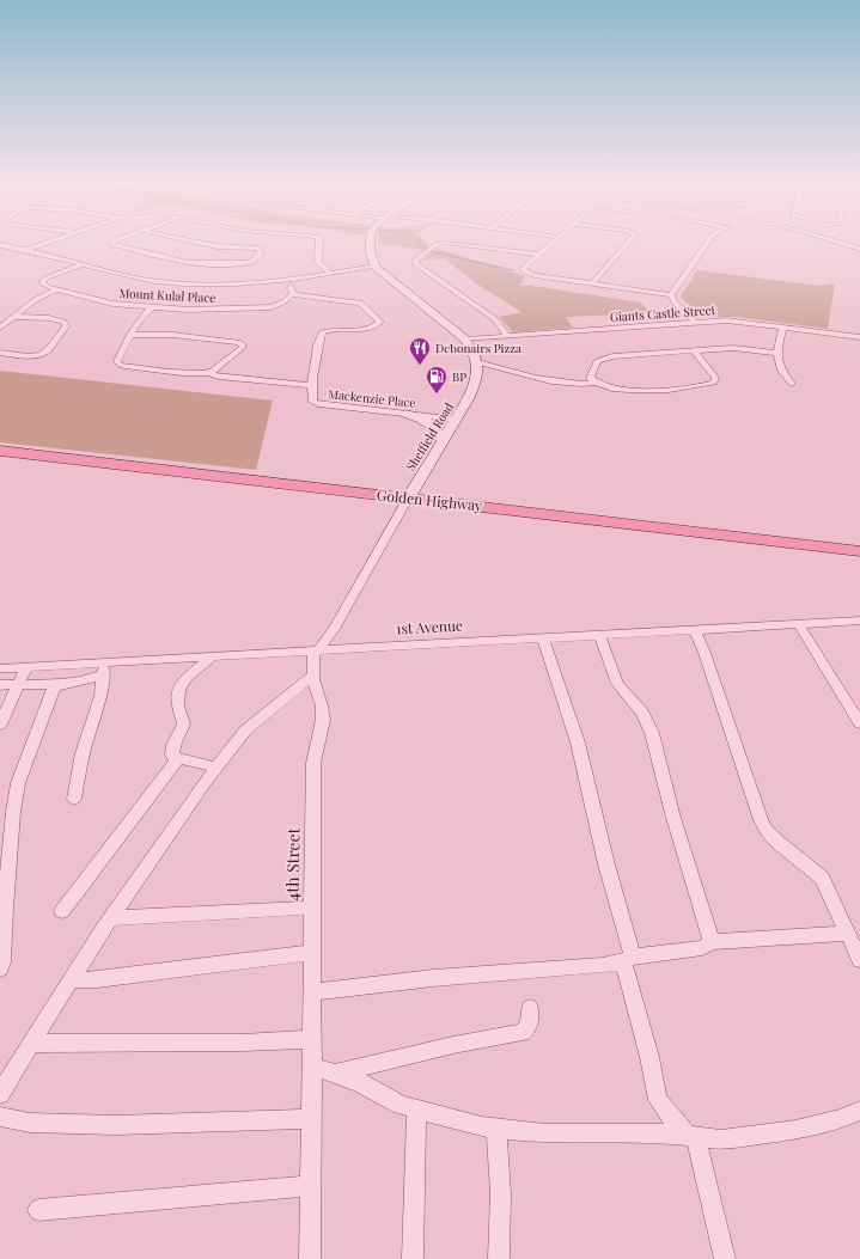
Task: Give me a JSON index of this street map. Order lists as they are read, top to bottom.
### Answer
{
  "streets": {
    "main road": ["Golden Highway"],
    "street": [
      "Mount Kulal Place",
      "Giants Castle Street",
      "Mackenzie Place",
      "Sheffield Road",
      "1st Avenue",
      "4th Street"
    ]
  },
  "crossings": [
    ["Mount Kulal Place", "Mackenzie Place"],
    ["Mackenzie Place", "Sheffield Road"],
    ["Sheffield Road", "Golden Highway"],
    ["1st Avenue", "4th Street"]
  ],
  "places": {
    "restaurant": ["Debonairs Pizza"],
    "fuel station": ["BP"]
  }
}
